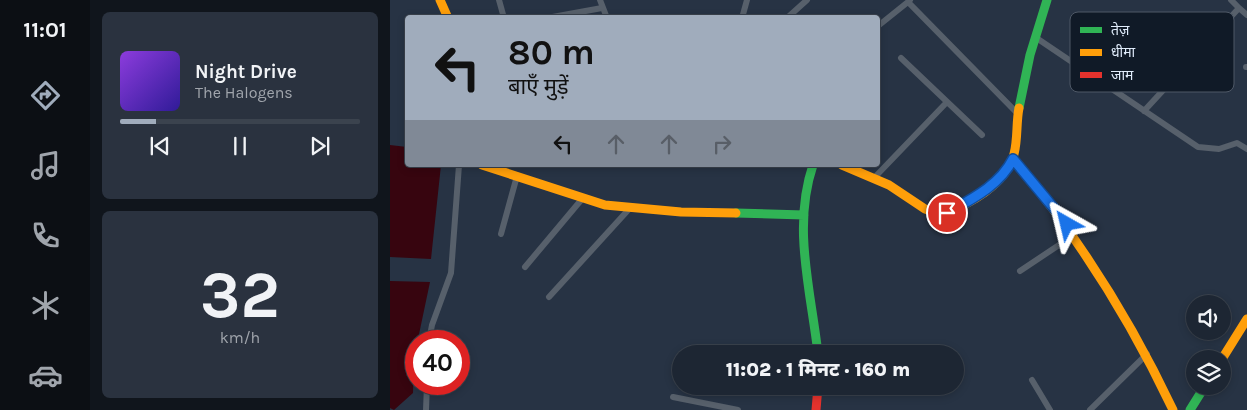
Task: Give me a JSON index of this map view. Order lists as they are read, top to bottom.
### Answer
{
  "legend": ["तेज़", "धीमा", "जाम"],
  "page": {
    "tabs": "11:01",
    "turn": ["80 m", "बाएँ मुड़ें"],
    "song": ["Night Drive", "The Halogens"],
    "tile": ["32", "km/h"],
    "limit": "40",
    "trip": "11:02 · 1 मिनट · 160 m"
  }
}
